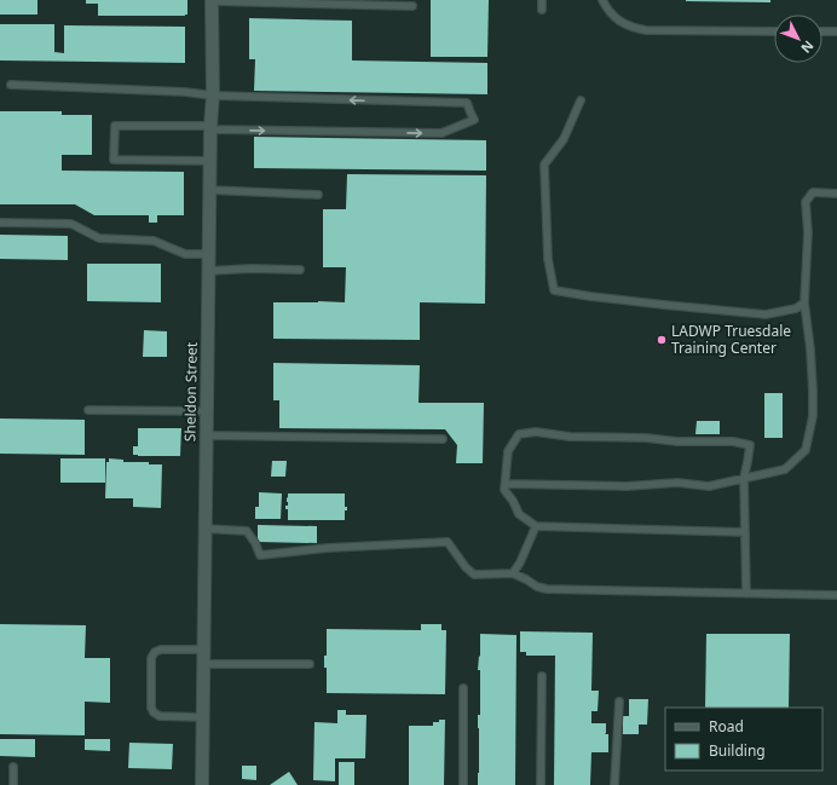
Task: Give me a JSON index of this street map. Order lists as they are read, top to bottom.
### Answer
{
  "streets": {
    "main road": ["Sheldon Street"]
  },
  "places": ["LADWP Truesdale Training Center"],
  "legend": ["Road", "Building"],
  "north": "bottom right"
}
